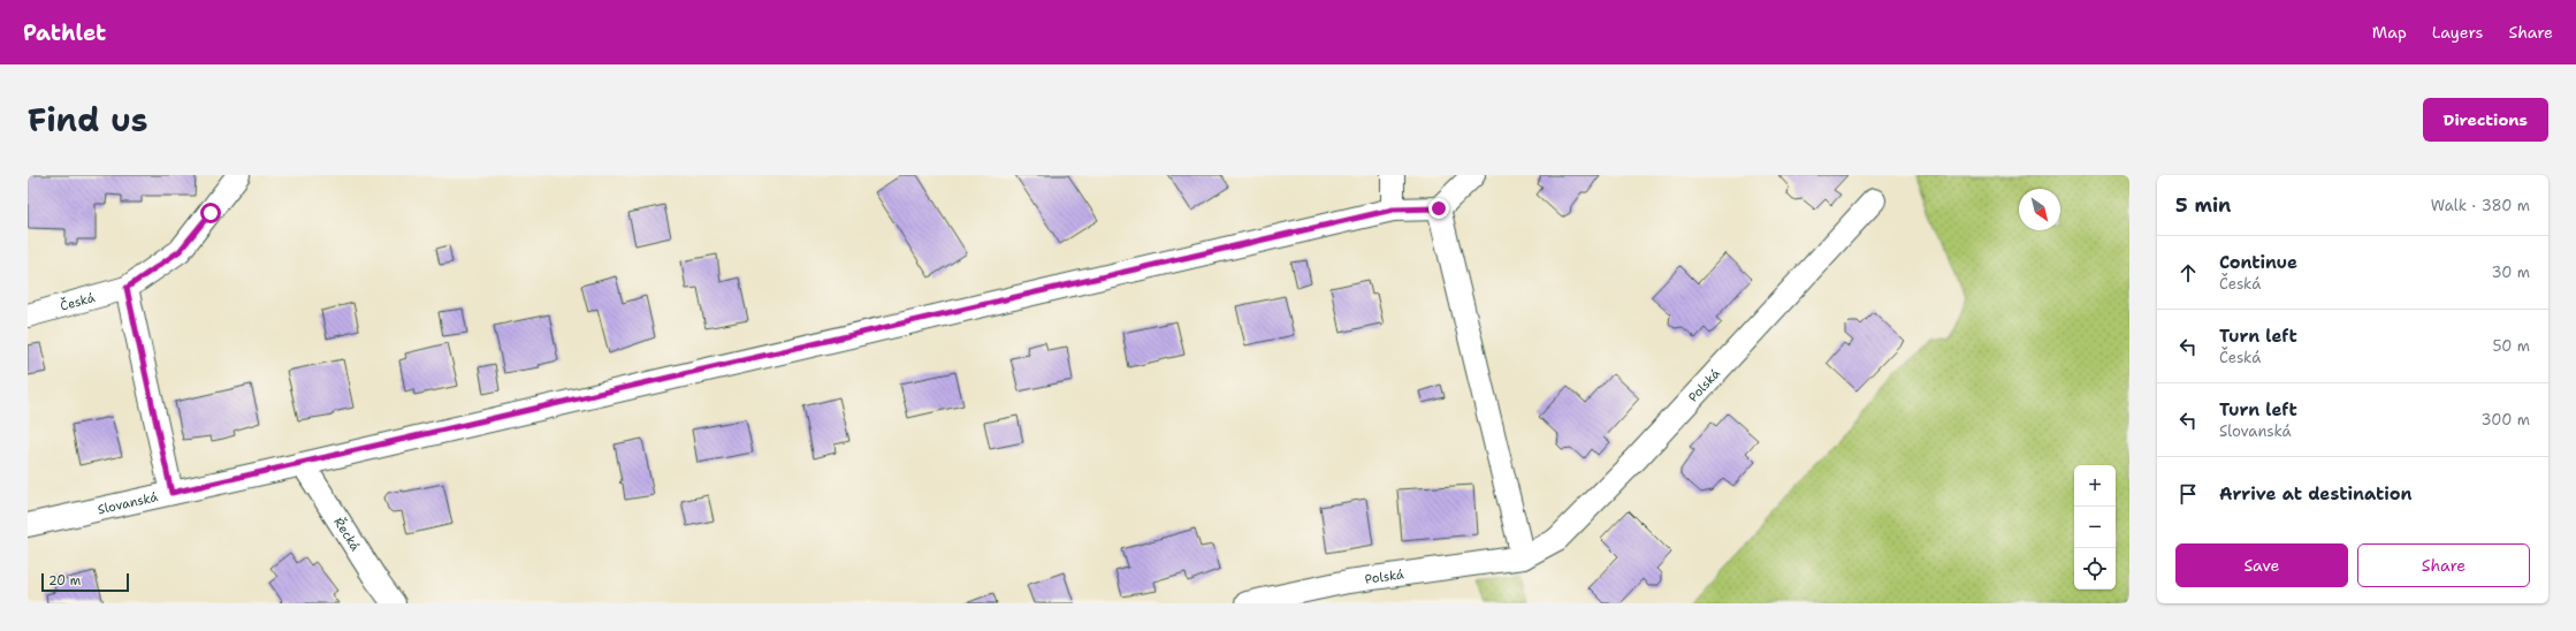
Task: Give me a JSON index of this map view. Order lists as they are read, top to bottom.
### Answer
{
  "streets": {
    "street": [
      "Česká",
      "Polská",
      "Slovanská",
      "Řecká"
    ]
  },
  "crossings": [
    ["Slovanská", "Řecká"]
  ],
  "scale_bar": "20 m",
  "north": "bottom right",
  "page": {
    "header": "Pathlet",
    "nav": ["Map", "Layers", "Share"],
    "title": "Find us",
    "buttons": [
      "Directions",
      ["Save", "Share"]
    ],
    "heading": ["5 min", "Walk · 380 m"],
    "list": [
      ["Continue", "Česká", "30 m"],
      ["Turn left", "Česká", "50 m"],
      ["Turn left", "Slovanská", "300 m"],
      "Arrive at destination"
    ],
    "map_buttons": ["+", "−"],
    "scale": "20 m"
  }
}
